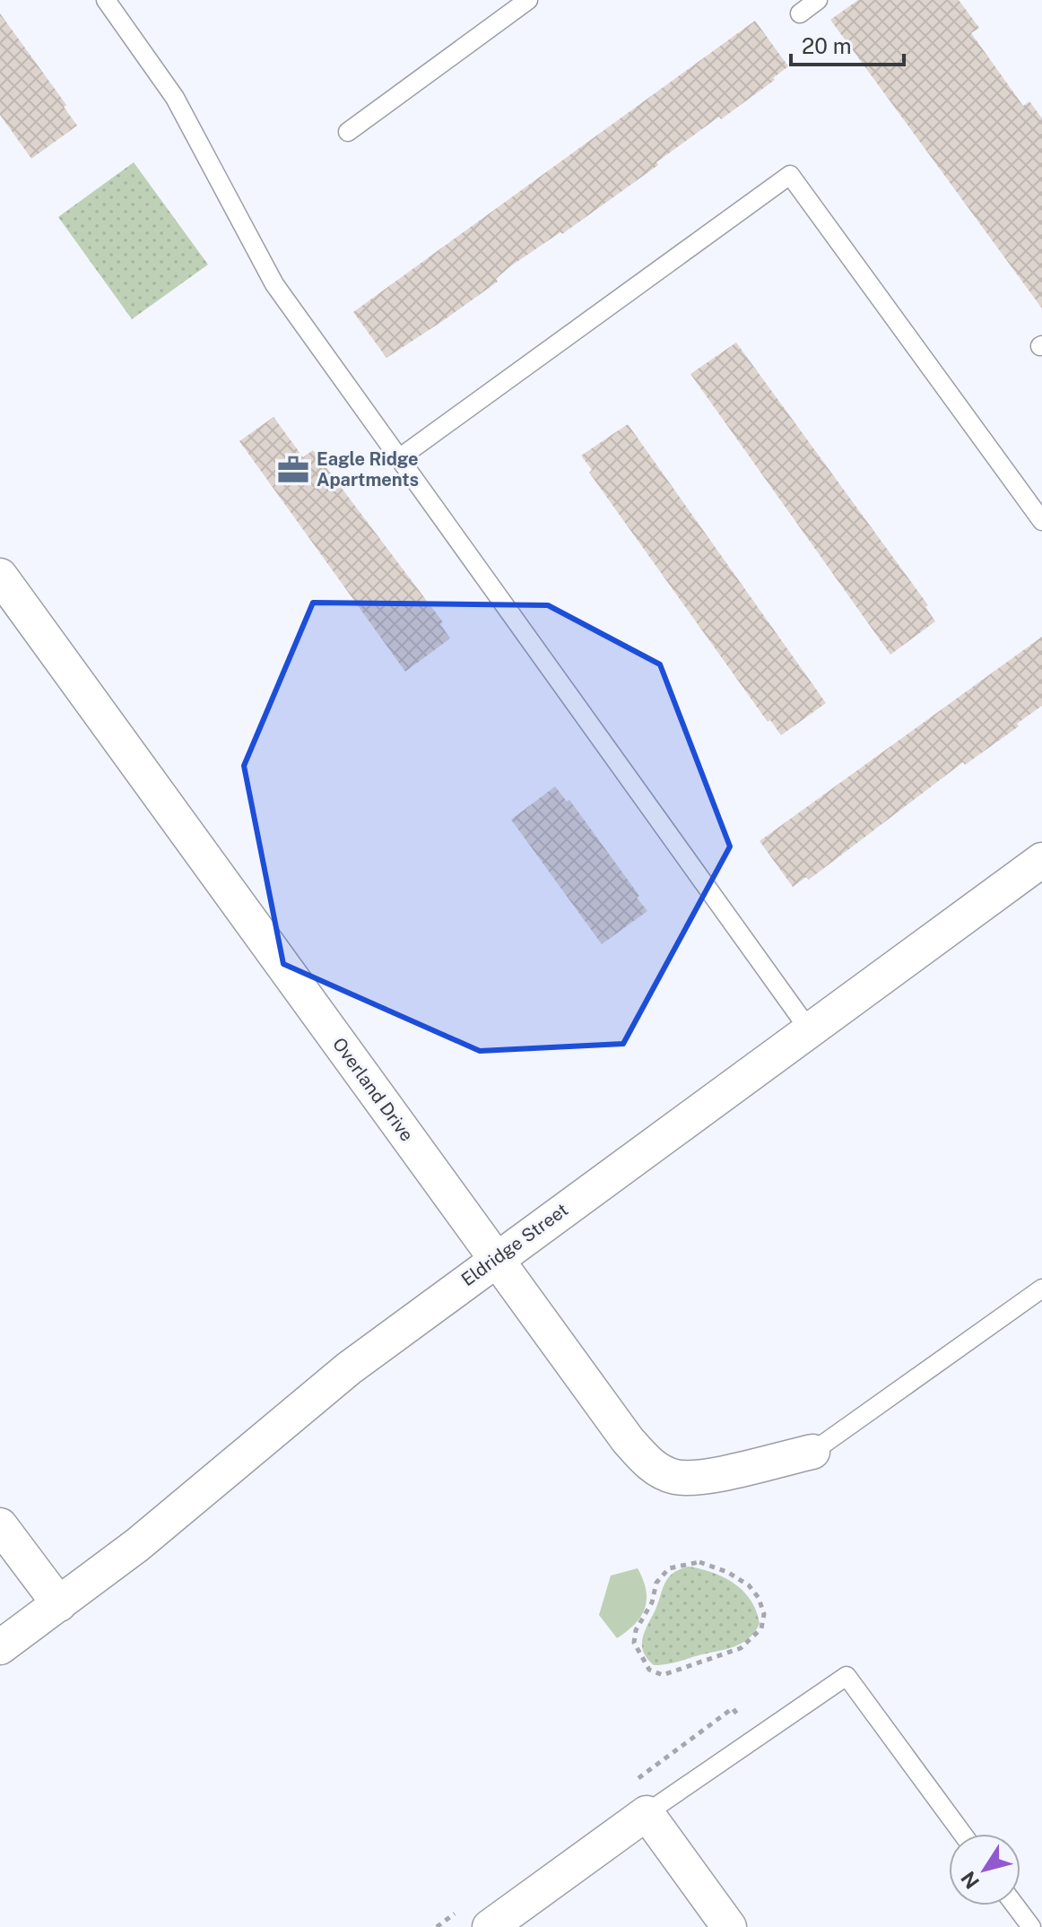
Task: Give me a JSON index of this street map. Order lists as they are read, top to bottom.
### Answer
{
  "streets": {
    "street": ["Overland Drive", "Eldridge Street"]
  },
  "crossings": [
    ["Overland Drive", "Eldridge Street"]
  ],
  "places": {
    "office": ["Eagle Ridge Apartments"]
  },
  "scale_bar": "20 m",
  "north": "bottom left"
}
